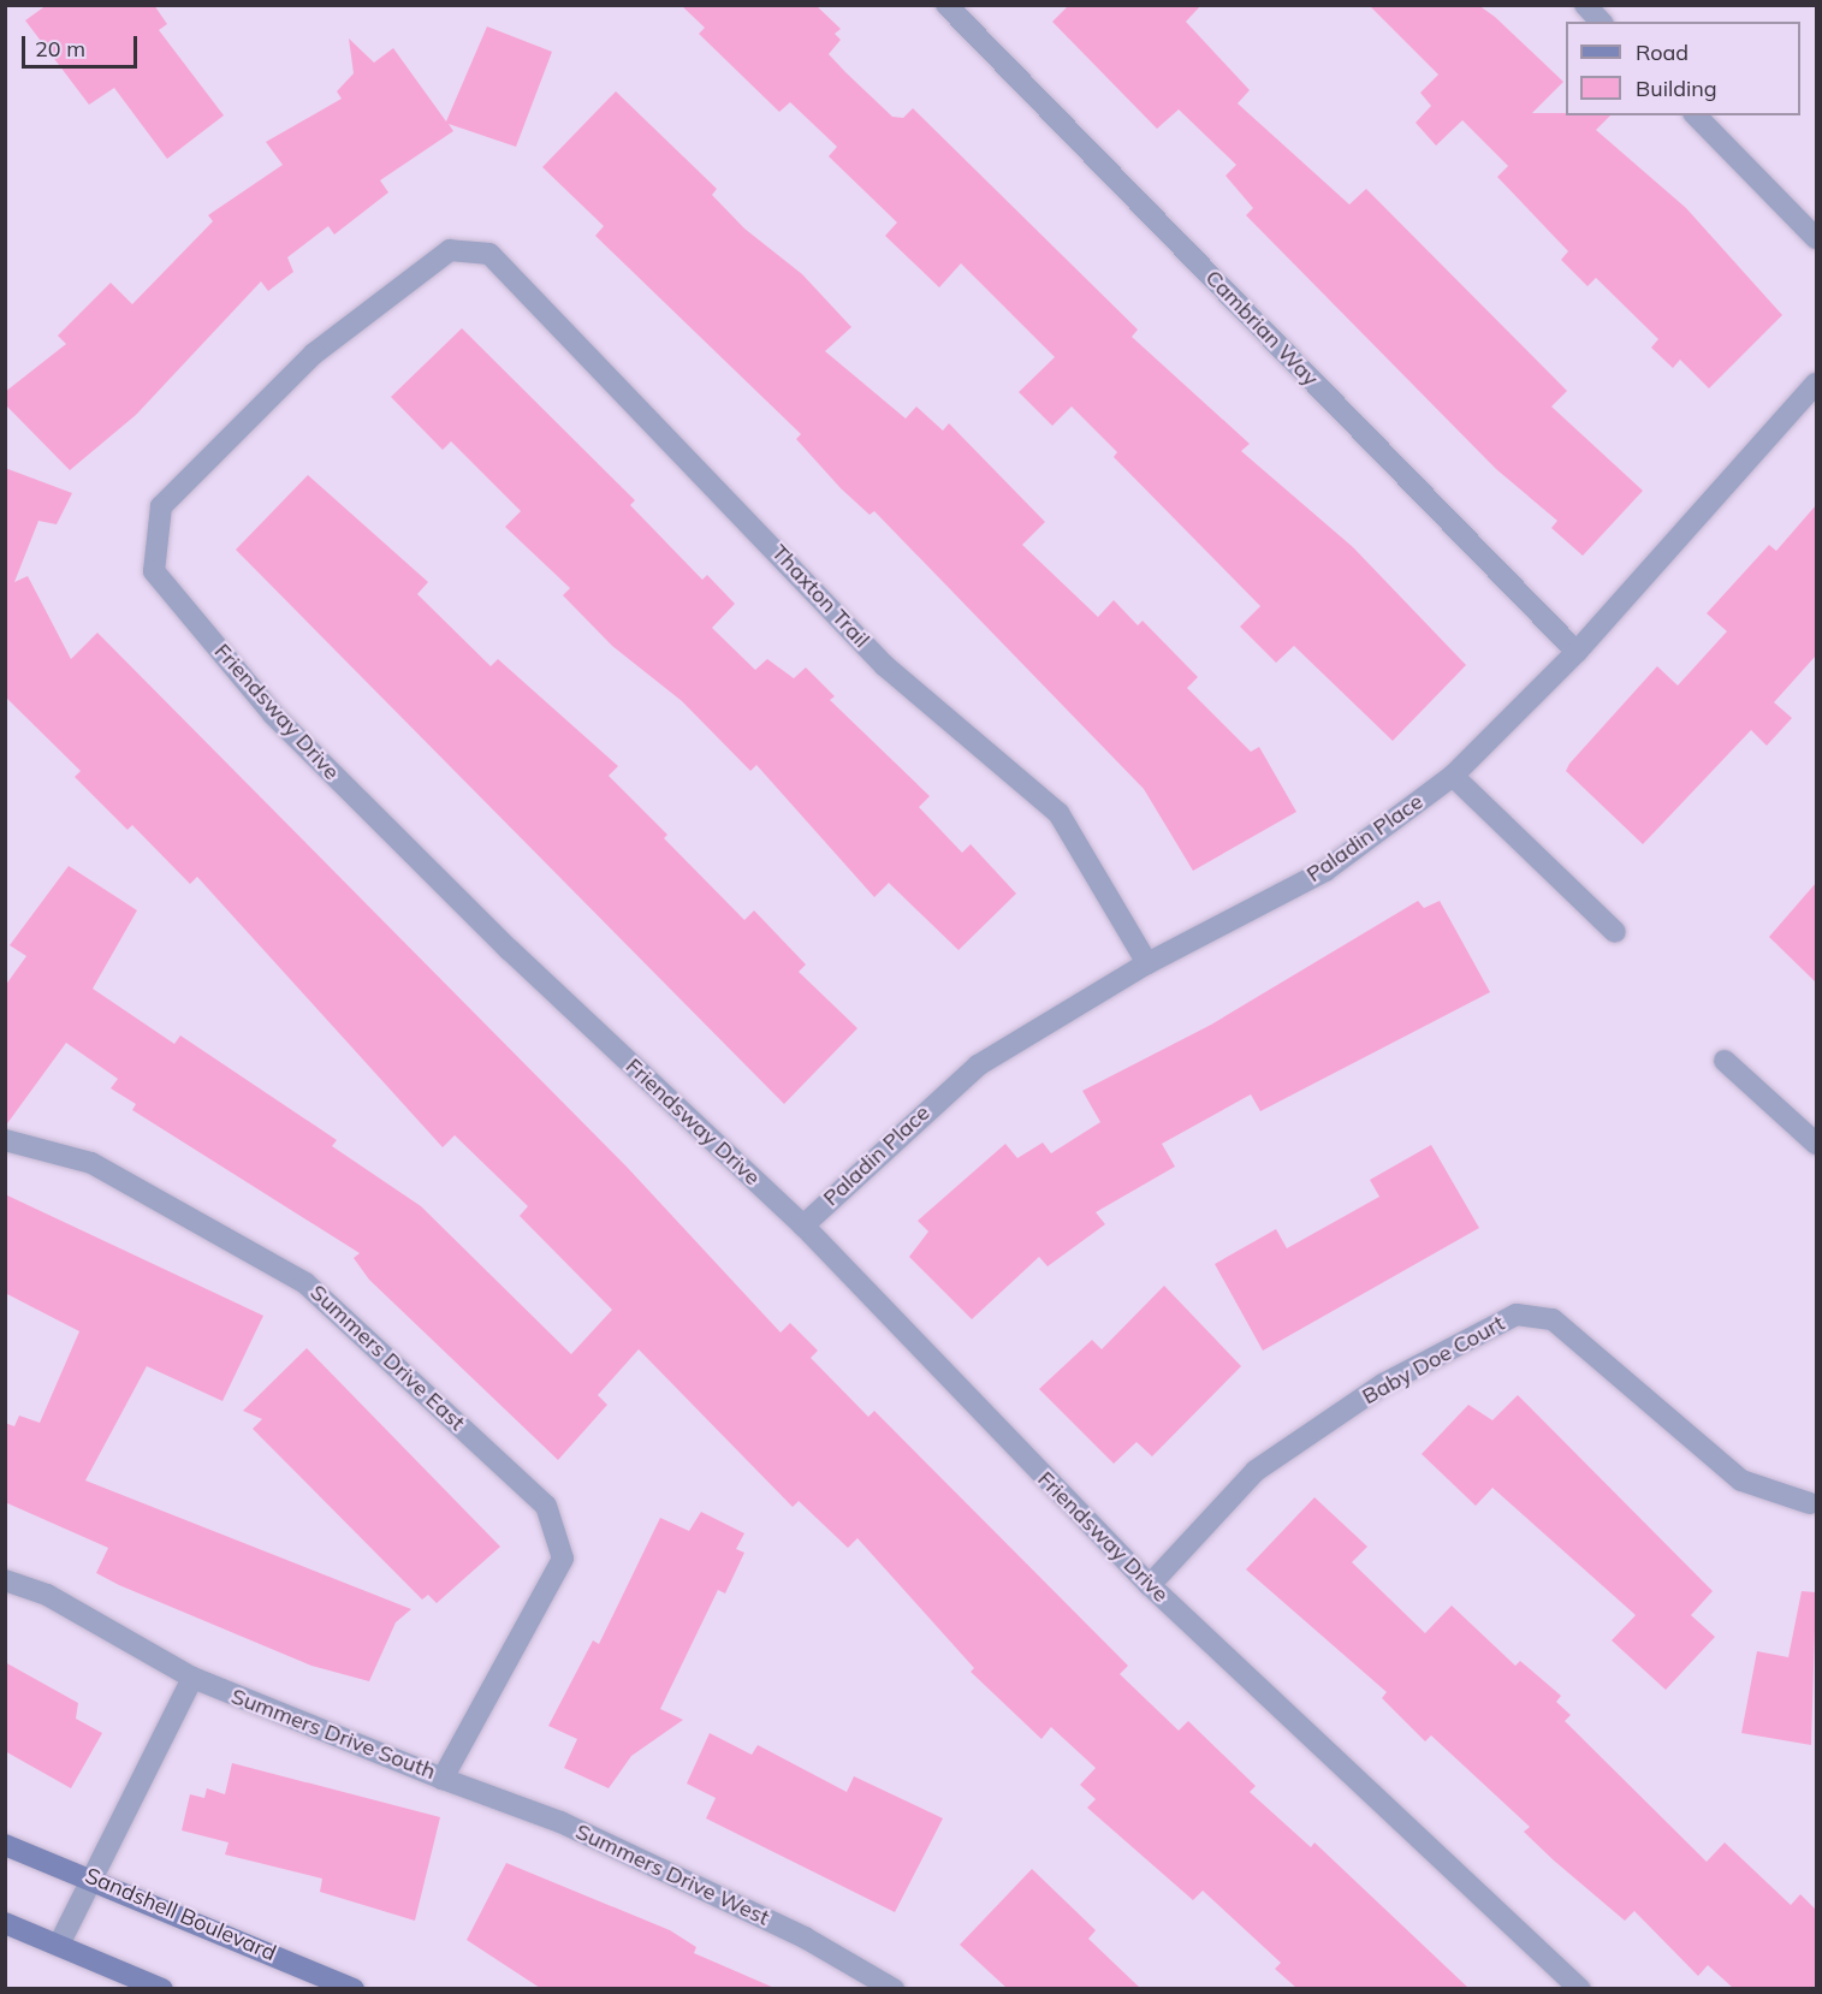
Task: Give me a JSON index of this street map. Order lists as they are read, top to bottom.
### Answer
{
  "streets": {
    "street": [
      "Cambrian Way",
      "Thaxton Trail",
      "Friendsway Drive",
      "Paladin Place",
      "Summers Drive East",
      "Baby Doe Court",
      "Summers Drive South",
      "Summers Drive West",
      "Sandshell Boulevard"
    ]
  },
  "crossings": [
    ["Cambrian Way", "Paladin Place"],
    ["Thaxton Trail", "Friendsway Drive"],
    ["Thaxton Trail", "Paladin Place"],
    ["Friendsway Drive", "Paladin Place"],
    ["Friendsway Drive", "Baby Doe Court"],
    ["Summers Drive East", "Summers Drive South"],
    ["Summers Drive South", "Summers Drive West"]
  ],
  "legend": ["Road", "Building"],
  "scale_bar": "20 m"
}
